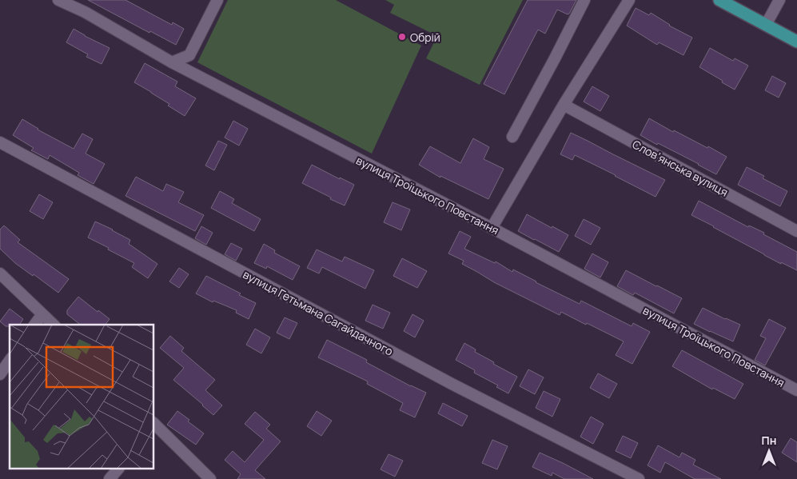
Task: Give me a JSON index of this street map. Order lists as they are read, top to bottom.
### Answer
{
  "streets": {
    "street": ["Словʼянська вулиця", "вулиця Троїцького Повстання", "вулиця Гетьмана Сагайдачного"]
  },
  "places": ["Обрій"],
  "north": "top"
}
